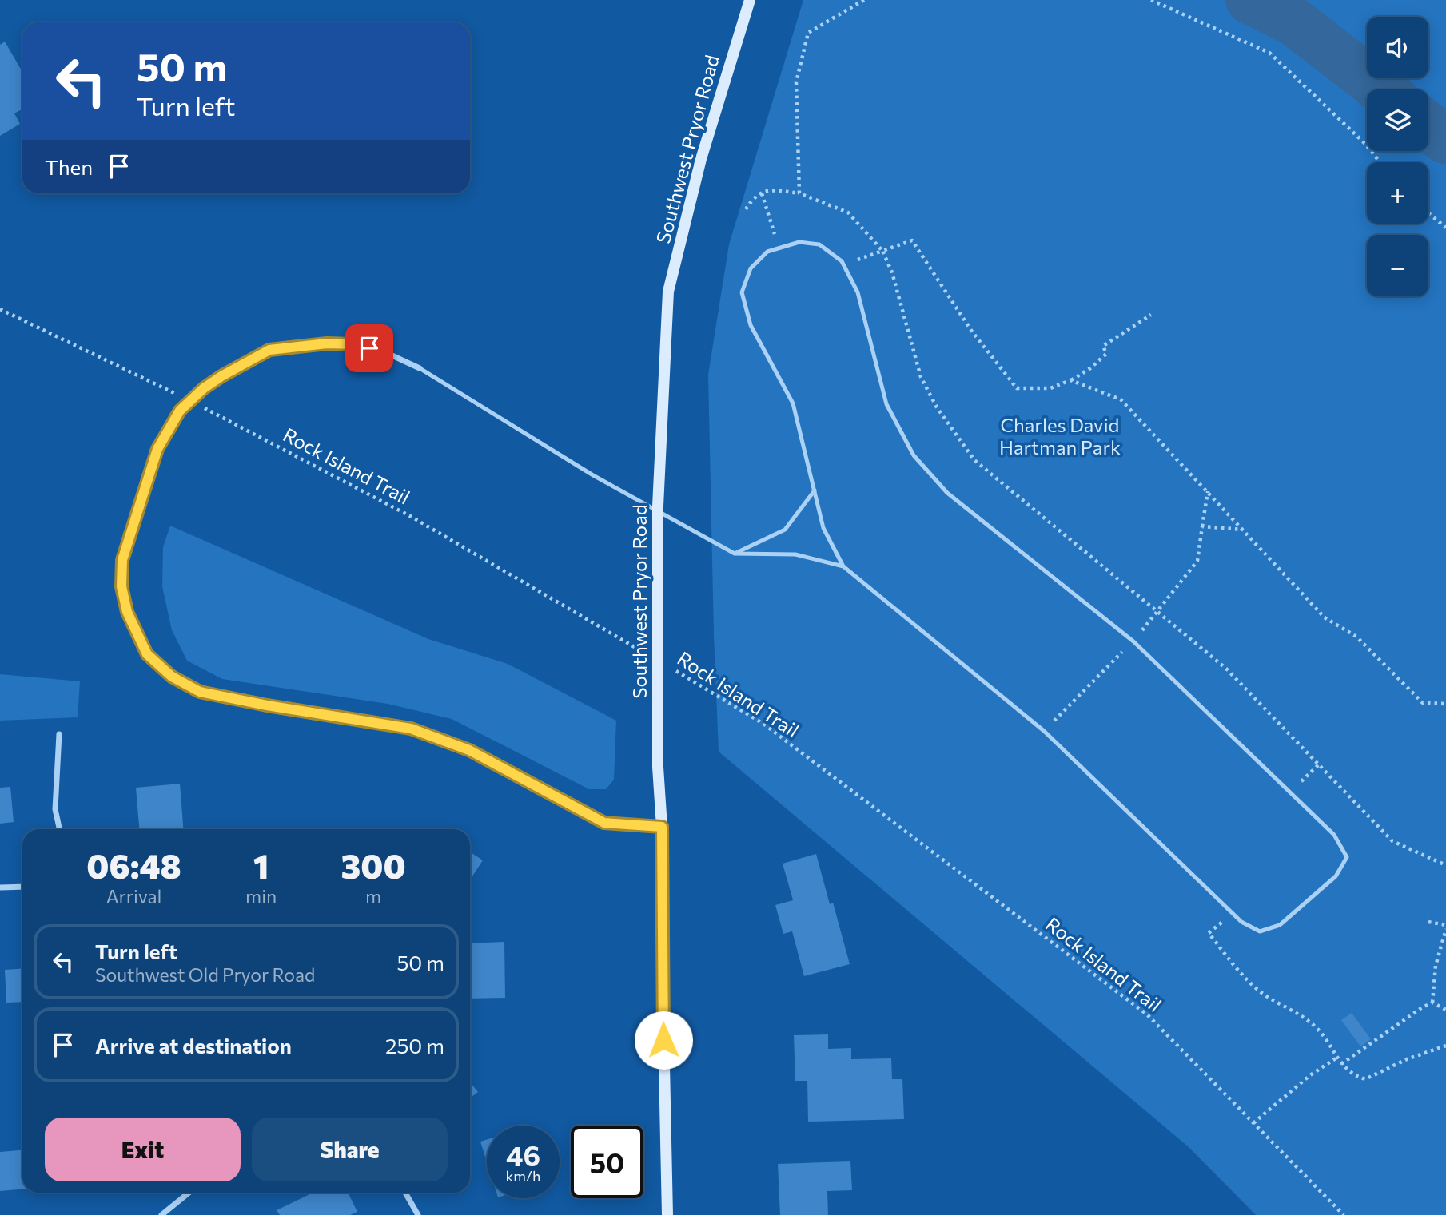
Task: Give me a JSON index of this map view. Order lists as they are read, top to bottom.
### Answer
{
  "streets": {
    "main road": ["Southwest Pryor Road"],
    "path": ["Rock Island Trail"]
  },
  "parks": ["Charles David Hartman Park"],
  "page": {
    "map_buttons": ["+", "−"],
    "turn": ["50 m", "Turn left"],
    "then": "Then",
    "eta": [
      "06:48",
      "Arrival",
      "1",
      "min",
      "300",
      "m"
    ],
    "list": [
      {
        "name": "Turn left",
        "note": "Southwest Old Pryor Road",
        "value": "50 m"
      },
      {
        "name": "Arrive at destination",
        "value": "250 m"
      }
    ],
    "buttons": ["Exit", "Share"],
    "speed": "46 km/h",
    "limit": "50"
  }
}
